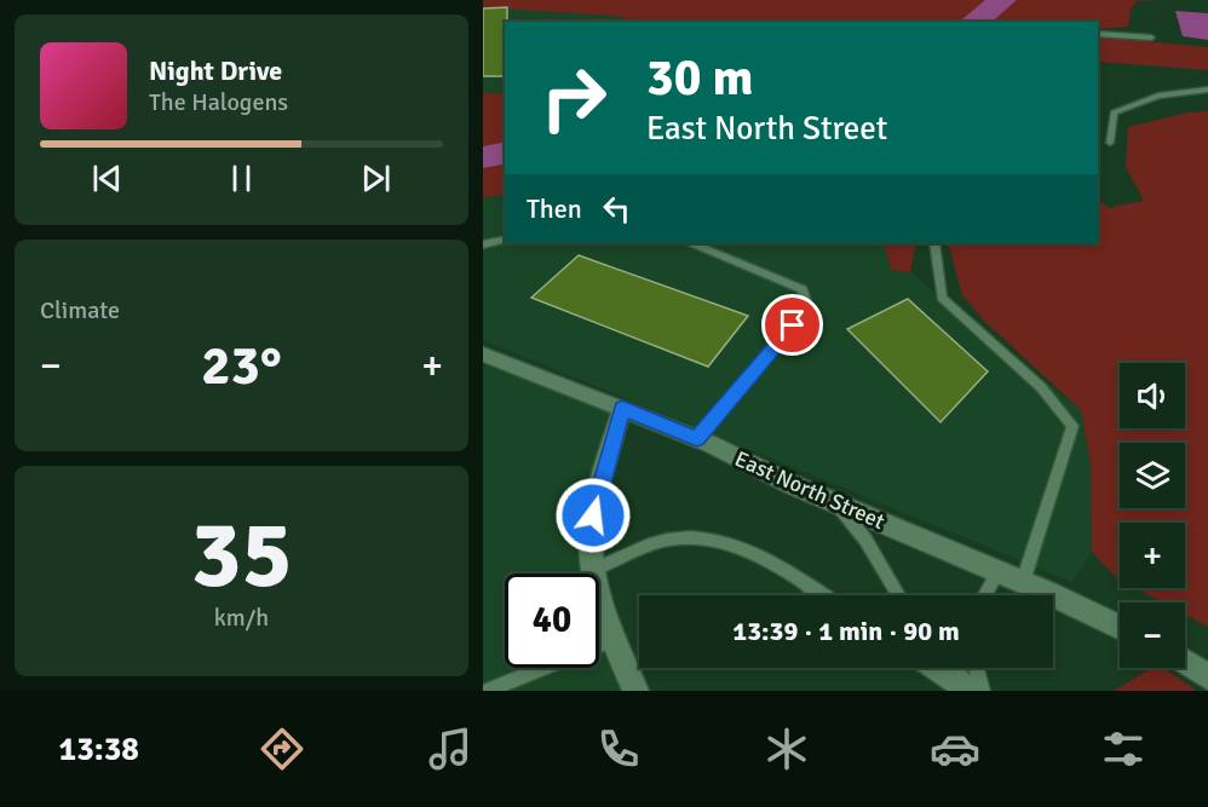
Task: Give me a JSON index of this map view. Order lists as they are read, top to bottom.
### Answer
{
  "streets": {
    "street": ["East North Street"]
  },
  "page": {
    "turn": ["30 m", "East North Street"],
    "song": ["Night Drive", "The Halogens"],
    "then": "Then",
    "tile": [
      "Climate",
      ["35", "km/h"]
    ],
    "heat": ["−", "23°", "+"],
    "map_buttons": ["+", "−"],
    "limit": "40",
    "trip": "13:39 · 1 min · 90 m",
    "tabs": "13:38"
  }
}
